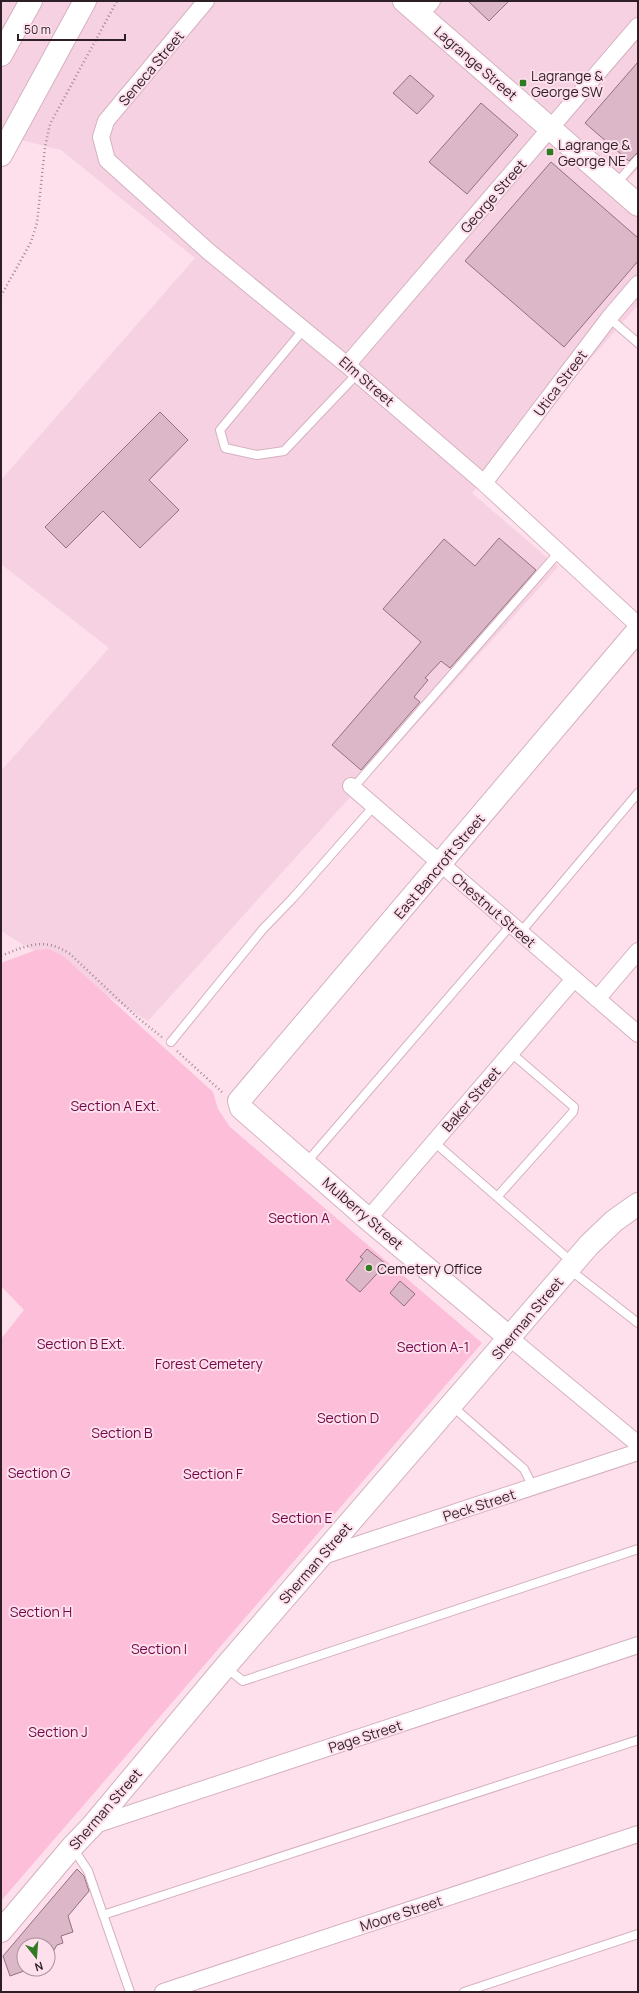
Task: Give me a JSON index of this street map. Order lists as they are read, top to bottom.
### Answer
{
  "streets": {
    "street": [
      "Lagrange Street",
      "Seneca Street",
      "George Street",
      "Elm Street",
      "Utica Street",
      "East Bancroft Street",
      "Chestnut Street",
      "Baker Street",
      "Mulberry Street",
      "Sherman Street",
      "Peck Street",
      "Page Street",
      "Moore Street"
    ]
  },
  "crossings": [
    ["Lagrange Street", "George Street"],
    ["Seneca Street", "Elm Street"],
    ["George Street", "Elm Street"],
    ["Elm Street", "Utica Street"],
    ["East Bancroft Street", "Chestnut Street"],
    ["East Bancroft Street", "Mulberry Street"],
    ["Chestnut Street", "Baker Street"],
    ["Baker Street", "Mulberry Street"],
    ["Mulberry Street", "Sherman Street"],
    ["Sherman Street", "Peck Street"],
    ["Sherman Street", "Page Street"]
  ],
  "parks": [
    "Section A Ext.",
    "Section A",
    "Section B Ext.",
    "Section A-1",
    "Forest Cemetery",
    "Section D",
    "Section B",
    "Section G",
    "Section F",
    "Section E",
    "Section H",
    "Section I",
    "Section J"
  ],
  "places": {
    "transit": ["Lagrange & George SW", "Lagrange & George NE"],
    "other": ["Cemetery Office"]
  },
  "scale_bar": "50 m",
  "north": "bottom"
}
